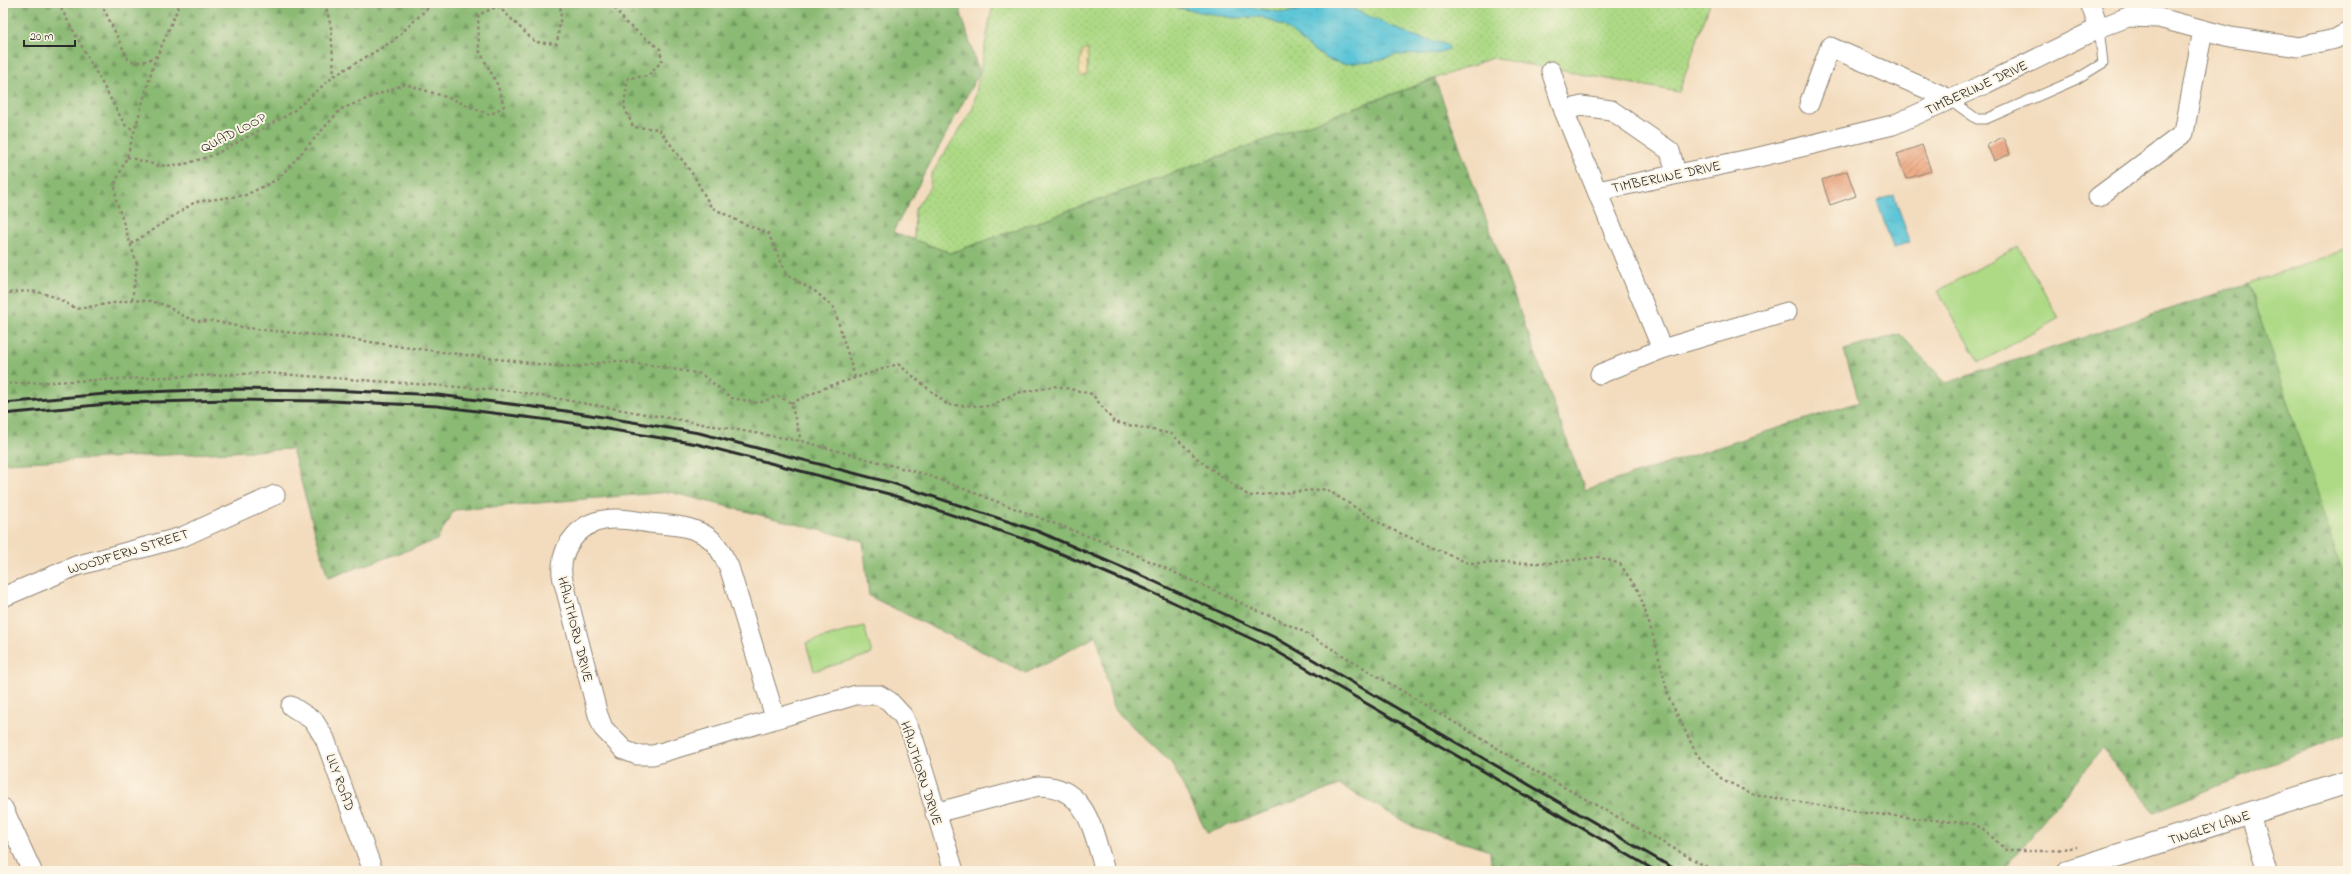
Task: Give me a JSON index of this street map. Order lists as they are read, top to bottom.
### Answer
{
  "streets": {
    "street": [
      "TIMBERLINE DRIVE",
      "WOODFERN STREET",
      "HAWTHORN DRIVE",
      "LILY ROAD",
      "TINGLEY LANE"
    ],
    "path": ["QUAD LOOP"]
  },
  "scale_bar": "20 m"
}
